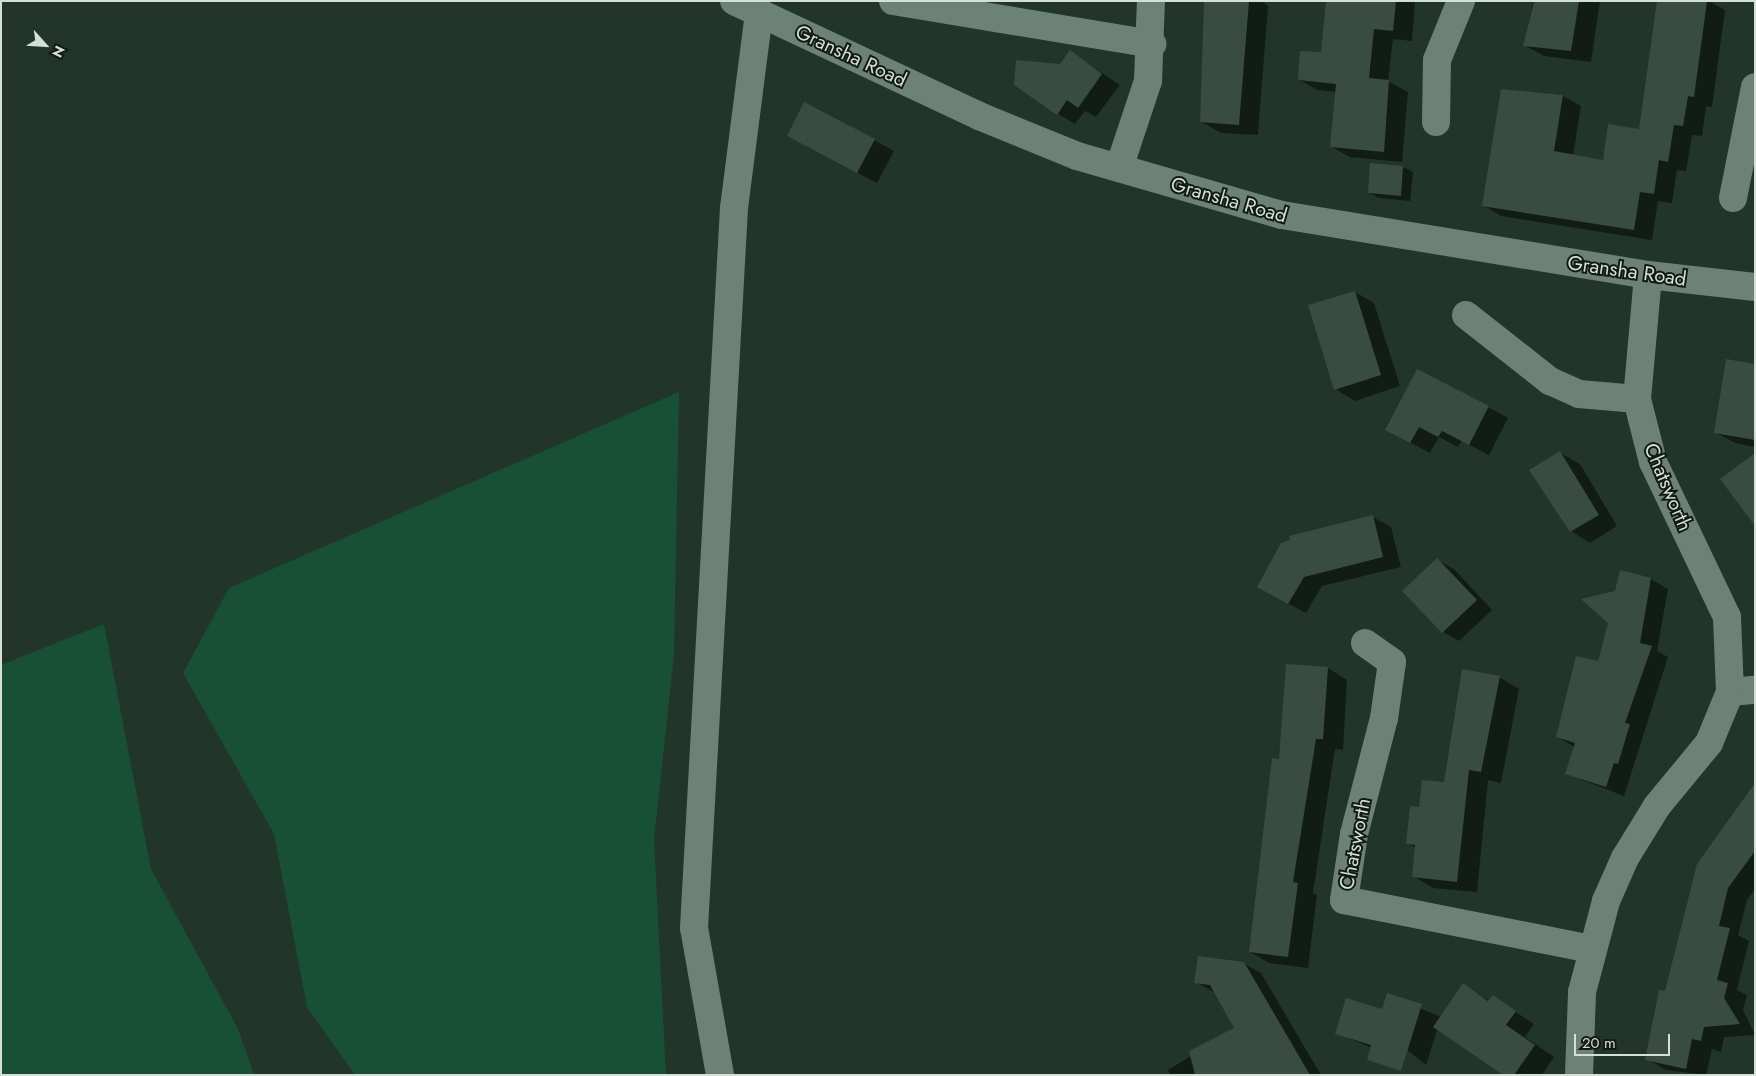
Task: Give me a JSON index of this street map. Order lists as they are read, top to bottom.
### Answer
{
  "streets": {
    "street": ["Gransha Road", "Chatsworth"]
  },
  "crossings": [
    ["Gransha Road", "Chatsworth"]
  ],
  "scale_bar": "20 m",
  "north": "bottom right"
}
